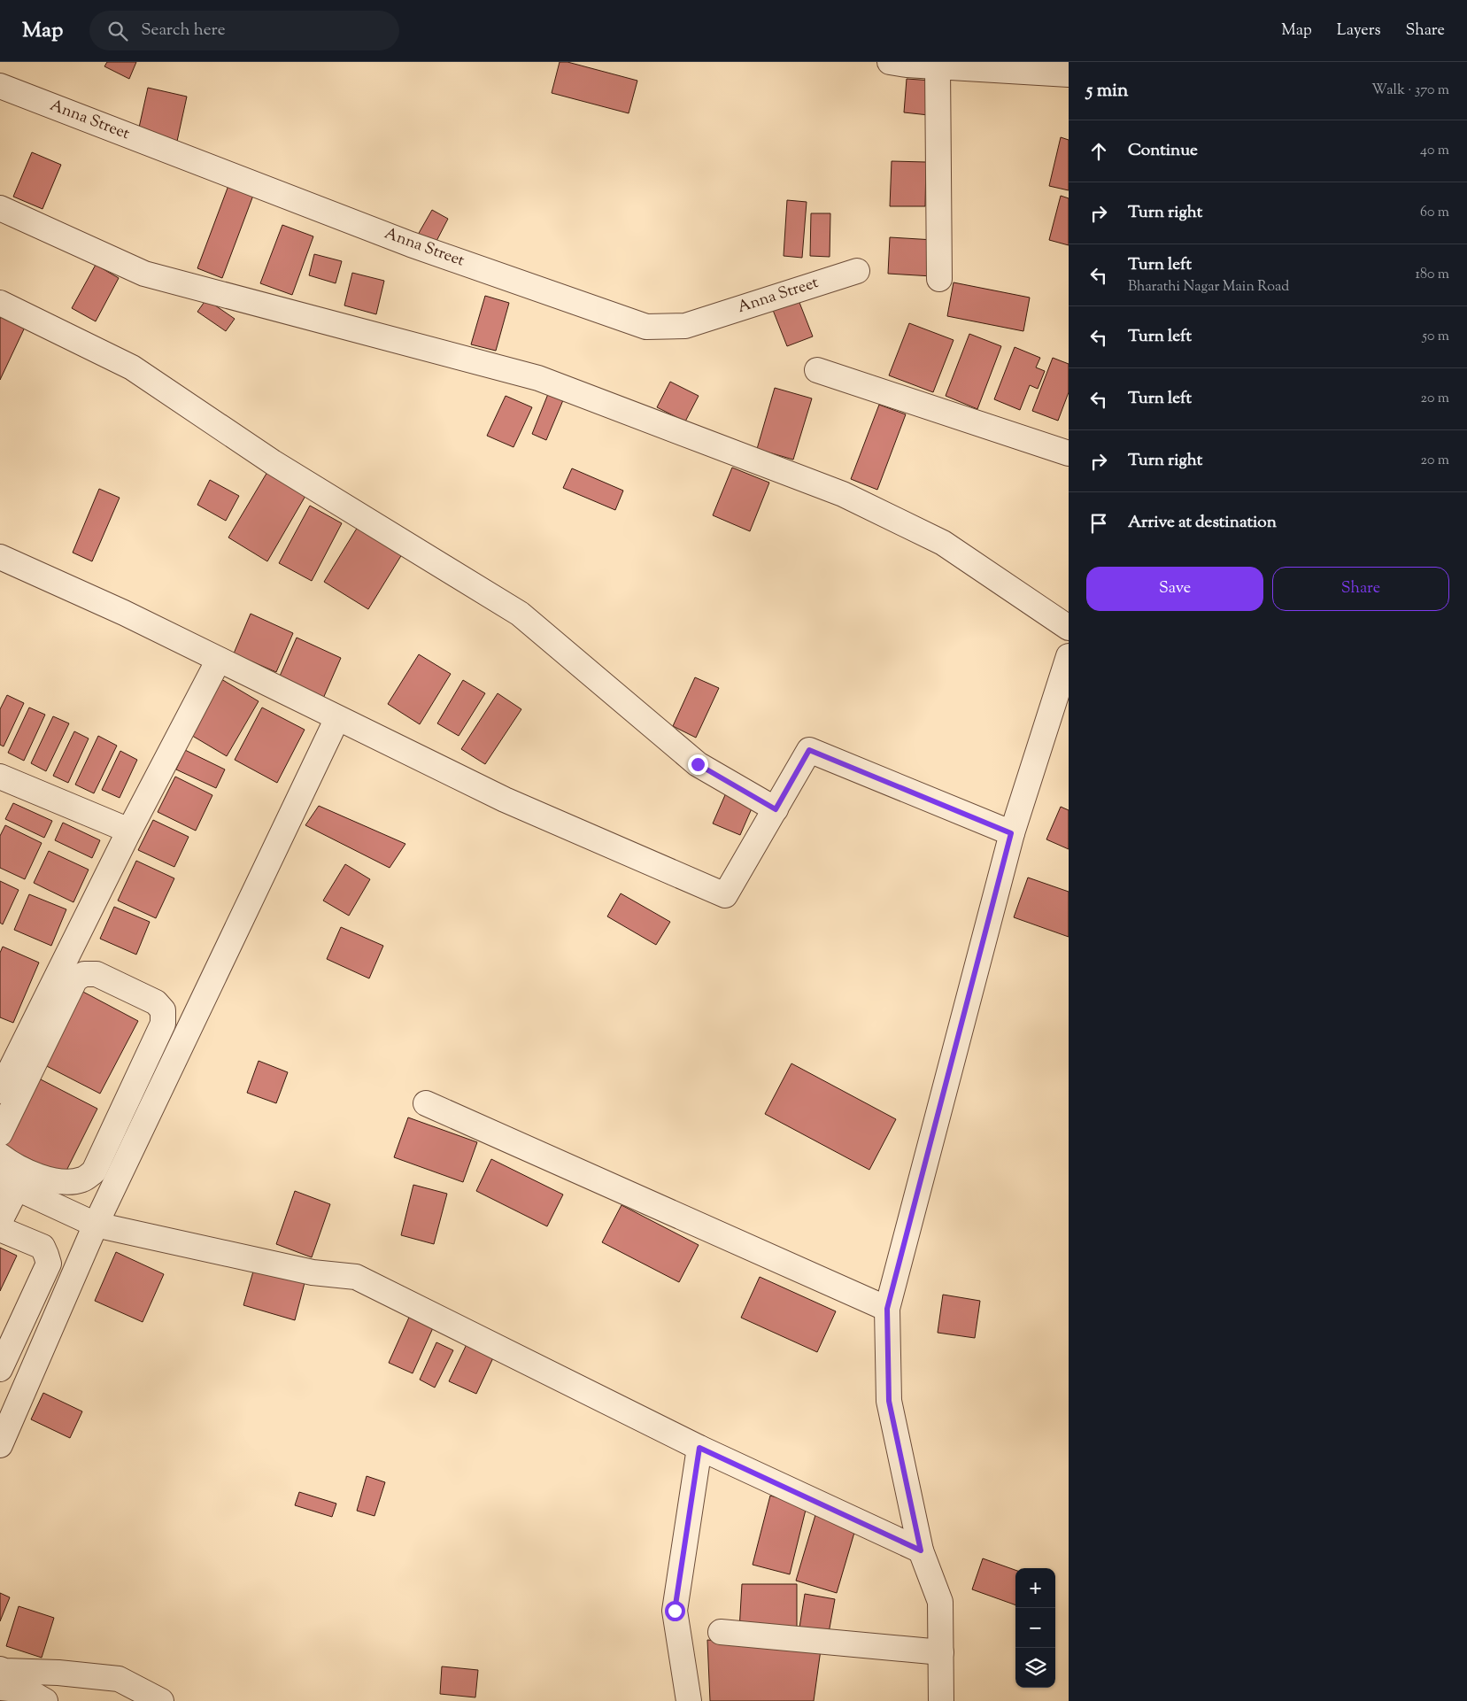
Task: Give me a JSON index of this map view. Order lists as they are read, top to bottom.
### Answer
{
  "streets": {
    "street": ["Anna Street"]
  },
  "page": {
    "header": "Map",
    "search": "Search here",
    "nav": ["Map", "Layers", "Share"],
    "heading": ["5 min", "Walk · 370 m"],
    "list": [
      ["Continue", "40 m"],
      ["Turn right", "60 m"],
      ["Turn left", "Bharathi Nagar Main Road", "180 m"],
      ["Turn left", "50 m"],
      ["Turn left", "20 m"],
      ["Turn right", "20 m"],
      "Arrive at destination"
    ],
    "buttons": ["Save", "Share"],
    "map_buttons": ["+", "−"]
  }
}
